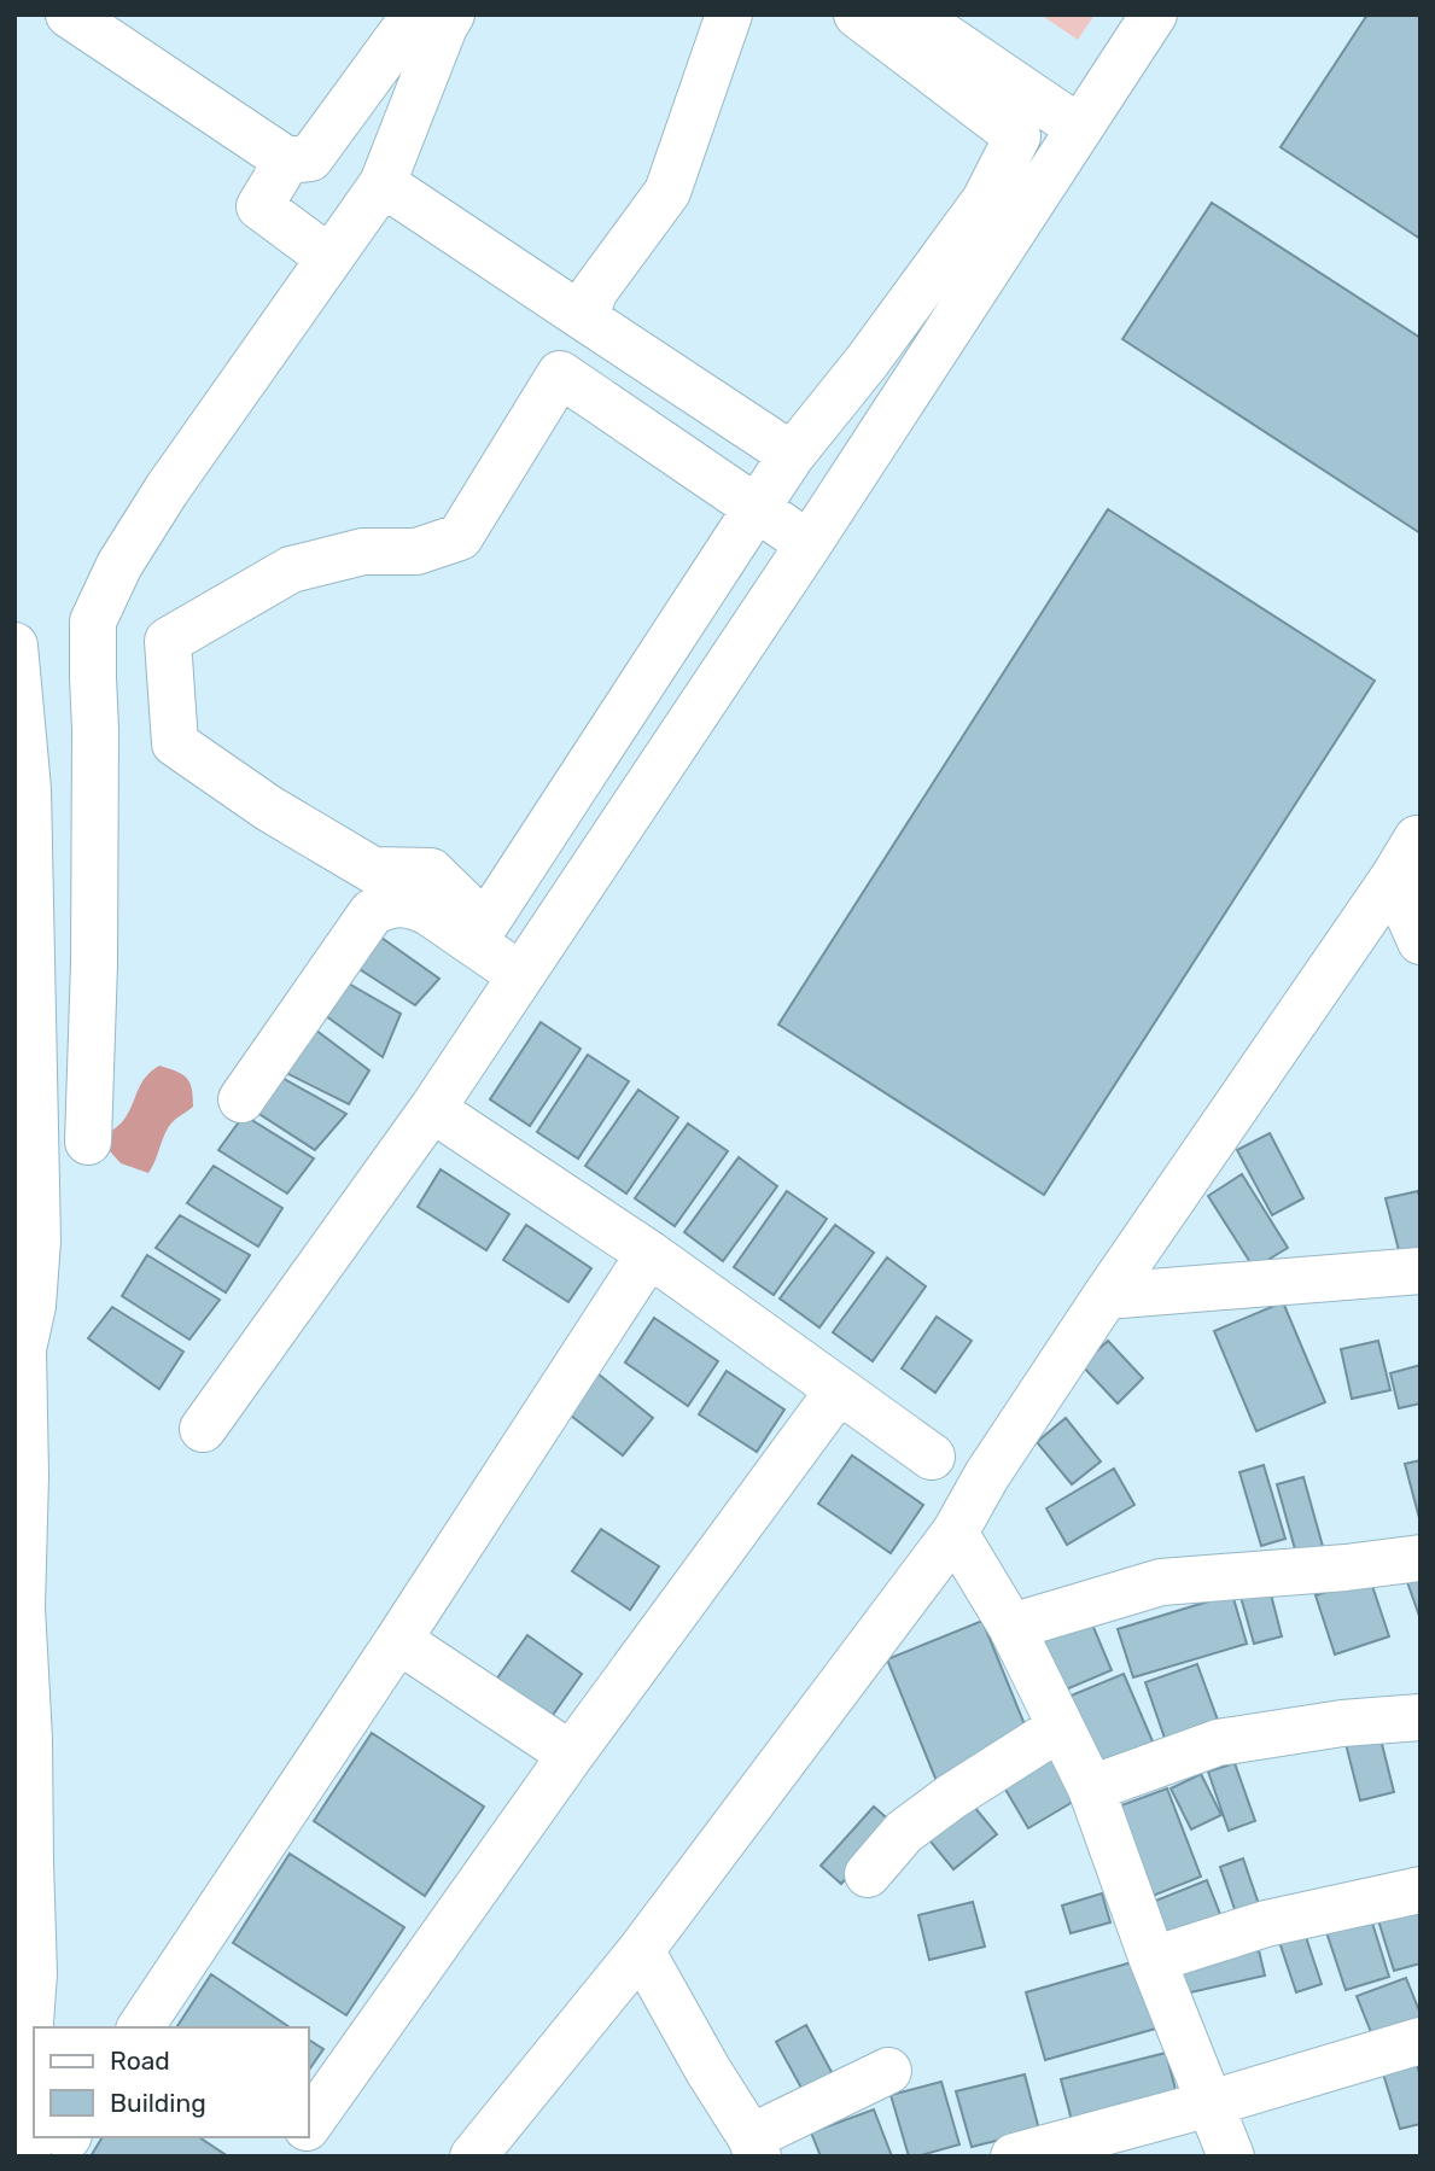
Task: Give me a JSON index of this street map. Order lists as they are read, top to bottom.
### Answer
{
  "legend": ["Road", "Building"]
}
